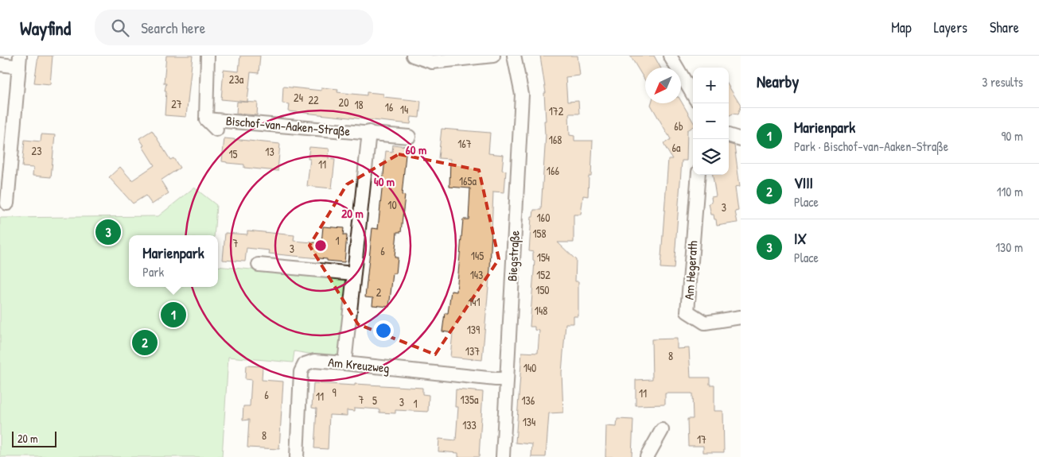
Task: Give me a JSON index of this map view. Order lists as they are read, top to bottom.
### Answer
{
  "streets": {
    "street": [
      "Bischof-van-Aaken-Straße",
      "Biegstraße",
      "Am Hegerath",
      "Am Kreuzweg"
    ]
  },
  "crossings": [
    ["Bischof-van-Aaken-Straße", "Am Kreuzweg"],
    ["Biegstraße", "Am Kreuzweg"]
  ],
  "house_numbers": [
    "23a",
    "24",
    "22",
    "20",
    "27",
    "18",
    "16",
    "14",
    "172",
    "6b",
    "168",
    "167",
    "6a",
    "23",
    "13",
    "15",
    "11",
    "166",
    "165a",
    "10",
    "3",
    "160",
    "158",
    "1",
    "7",
    "3",
    "6",
    "145",
    "154",
    "143",
    "152",
    "150",
    "2",
    "141",
    "148",
    "139",
    "137",
    "8",
    "140",
    "9",
    "11",
    "6",
    "11",
    "7",
    "135a",
    "5",
    "136",
    "3",
    "1",
    "134",
    "133",
    "8",
    "17"
  ],
  "scale_bar": "20 m",
  "north": "bottom left",
  "page": {
    "header": "Wayfind",
    "search": "Search here",
    "nav": ["Map", "Layers", "Share"],
    "heading": ["Nearby", "3 results"],
    "map_buttons": ["+", "−"],
    "list": [
      {
        "mark": "1",
        "name": "Marienpark",
        "note": "Park · Bischof-van-Aaken-Straße",
        "value": "90 m"
      },
      {
        "mark": "2",
        "name": "VIII",
        "note": "Place",
        "value": "110 m"
      },
      {
        "mark": "3",
        "name": "IX",
        "note": "Place",
        "value": "130 m"
      }
    ],
    "pins": ["3", "1", "2"],
    "popup": ["Marienpark", "Park"],
    "scale": "20 m"
  },
  "rings": ["60 m", "40 m", "20 m"]
}
